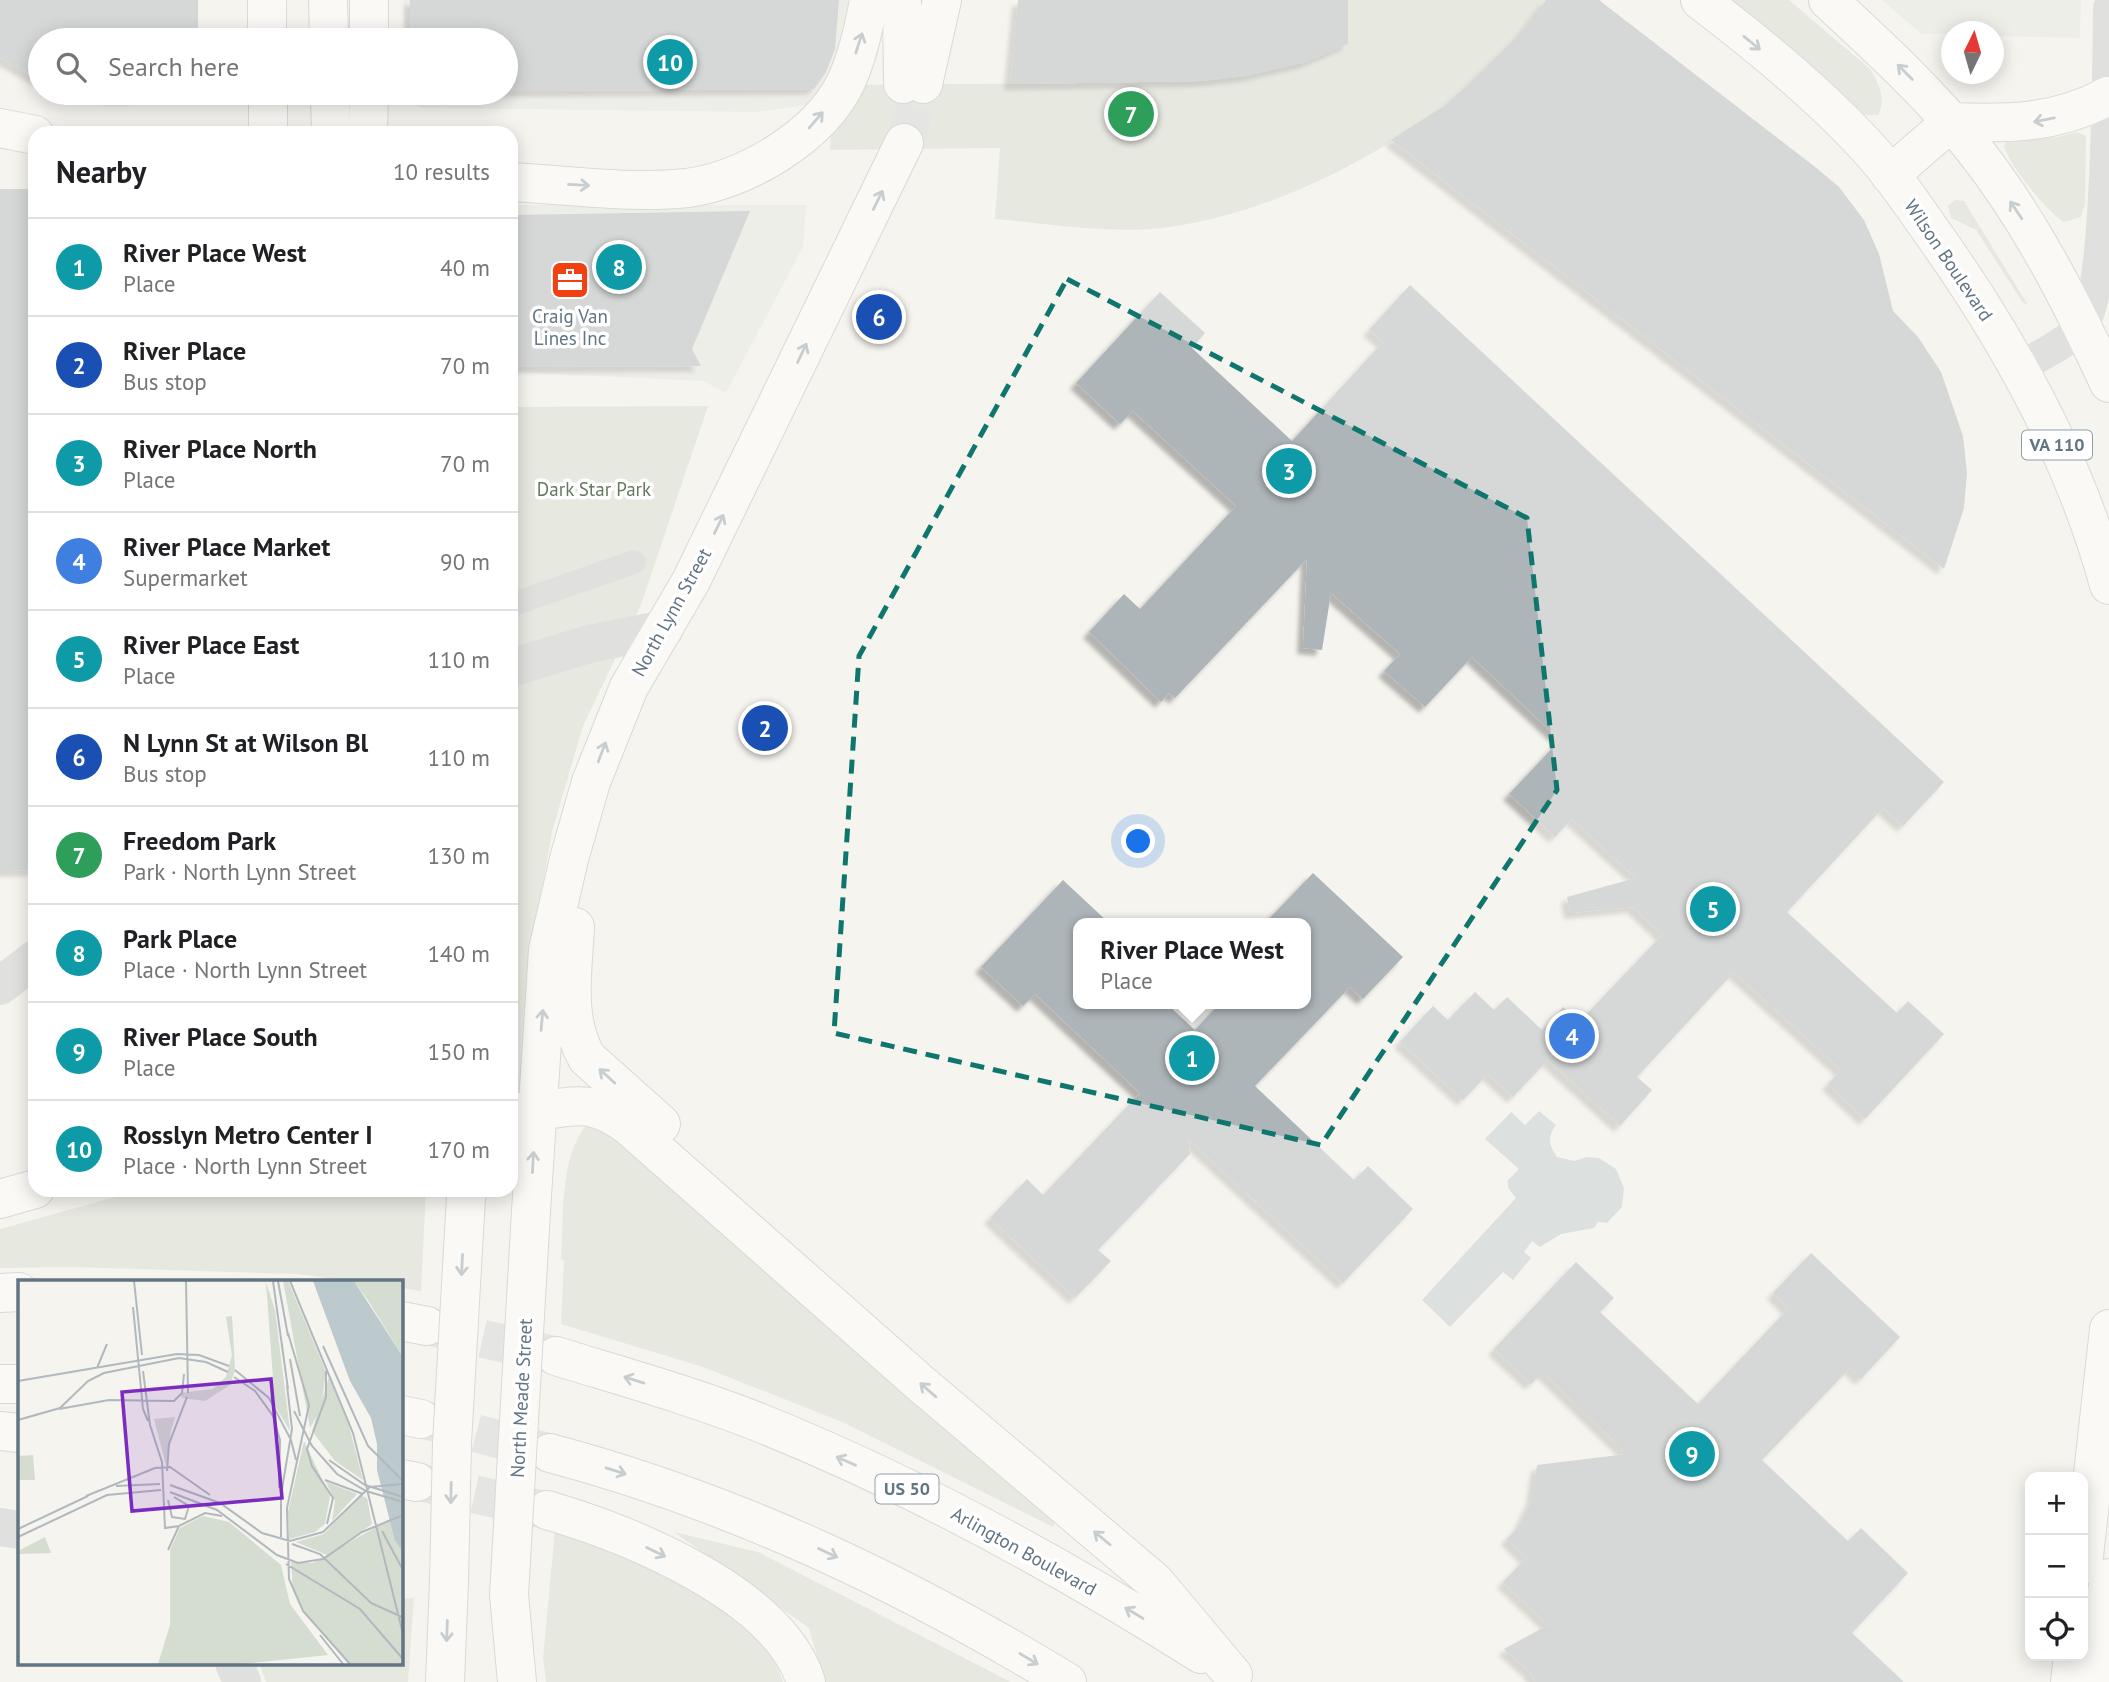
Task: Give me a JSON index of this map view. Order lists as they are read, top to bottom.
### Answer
{
  "streets": {
    "main road": [
      "Wilson Boulevard",
      "VA 110",
      "North Lynn Street",
      "North Meade Street",
      "US 50",
      "Arlington Boulevard"
    ]
  },
  "crossings": [
    ["North Lynn Street", "North Meade Street"]
  ],
  "one_way": ["North Lynn Street"],
  "parks": ["Dark Star Park"],
  "places": {
    "office": ["Craig Van Lines Inc"]
  },
  "north": "top",
  "page": {
    "search": "Search here",
    "pins": [
      "10",
      "7",
      "8",
      "6",
      "3",
      "2",
      "5",
      "4",
      "1",
      "9"
    ],
    "heading": ["Nearby", "10 results"],
    "list": [
      {
        "mark": "1",
        "name": "River Place West",
        "note": "Place",
        "value": "40 m"
      },
      {
        "mark": "2",
        "name": "River Place",
        "note": "Bus stop",
        "value": "70 m"
      },
      {
        "mark": "3",
        "name": "River Place North",
        "note": "Place",
        "value": "70 m"
      },
      {
        "mark": "4",
        "name": "River Place Market",
        "note": "Supermarket",
        "value": "90 m"
      },
      {
        "mark": "5",
        "name": "River Place East",
        "note": "Place",
        "value": "110 m"
      },
      {
        "mark": "6",
        "name": "N Lynn St at Wilson Bl",
        "note": "Bus stop",
        "value": "110 m"
      },
      {
        "mark": "7",
        "name": "Freedom Park",
        "note": "Park · North Lynn Street",
        "value": "130 m"
      },
      {
        "mark": "8",
        "name": "Park Place",
        "note": "Place · North Lynn Street",
        "value": "140 m"
      },
      {
        "mark": "9",
        "name": "River Place South",
        "note": "Place",
        "value": "150 m"
      },
      {
        "mark": "10",
        "name": "Rosslyn Metro Center I",
        "note": "Place · North Lynn Street",
        "value": "170 m"
      }
    ],
    "popup": ["River Place West", "Place"],
    "map_buttons": ["+", "−"]
  }
}
